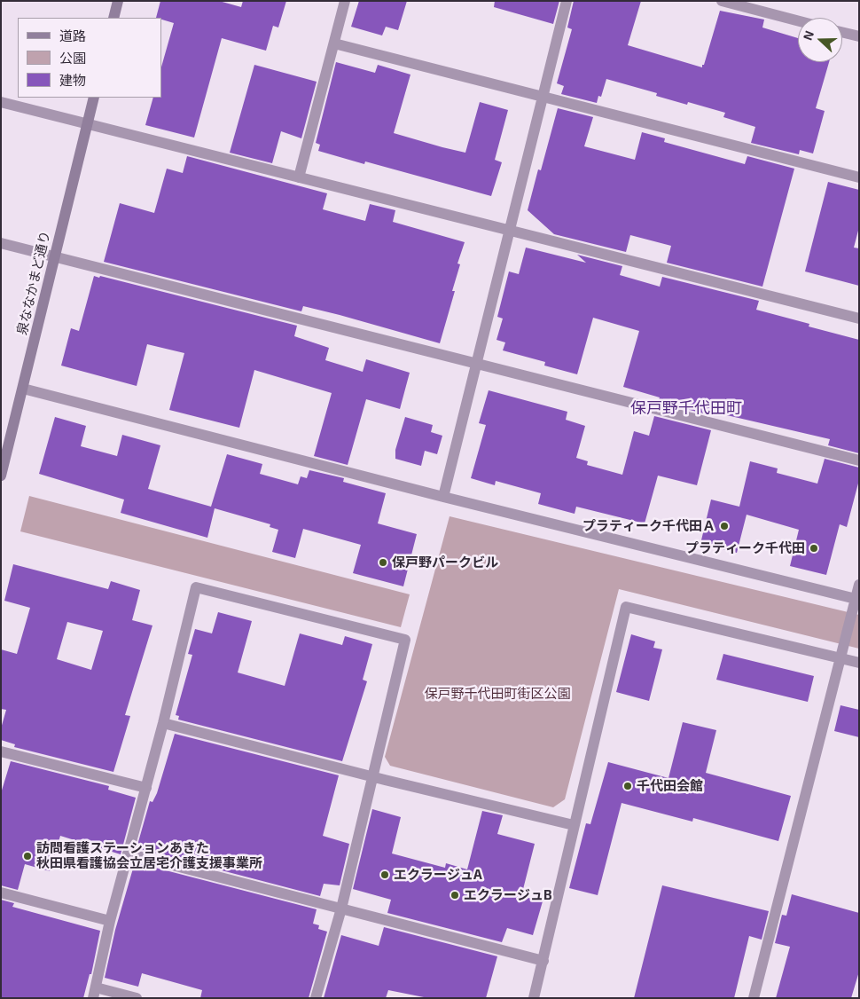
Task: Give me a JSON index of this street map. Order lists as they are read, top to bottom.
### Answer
{
  "streets": {
    "street": ["泉ななかまど通り"]
  },
  "districts": ["保戸野千代田町"],
  "parks": ["保戸野千代田町街区公園"],
  "places": [
    "プラティーク千代田Ａ",
    "プラティーク千代田",
    "保戸野パークビル",
    "千代田会館",
    "訪問看護ステーションあきた 秋田県看護協会立居宅介護支援事業所",
    "エクラージュA",
    "エクラージュB"
  ],
  "legend": ["道路", "公園", "建物"],
  "north": "left"
}
